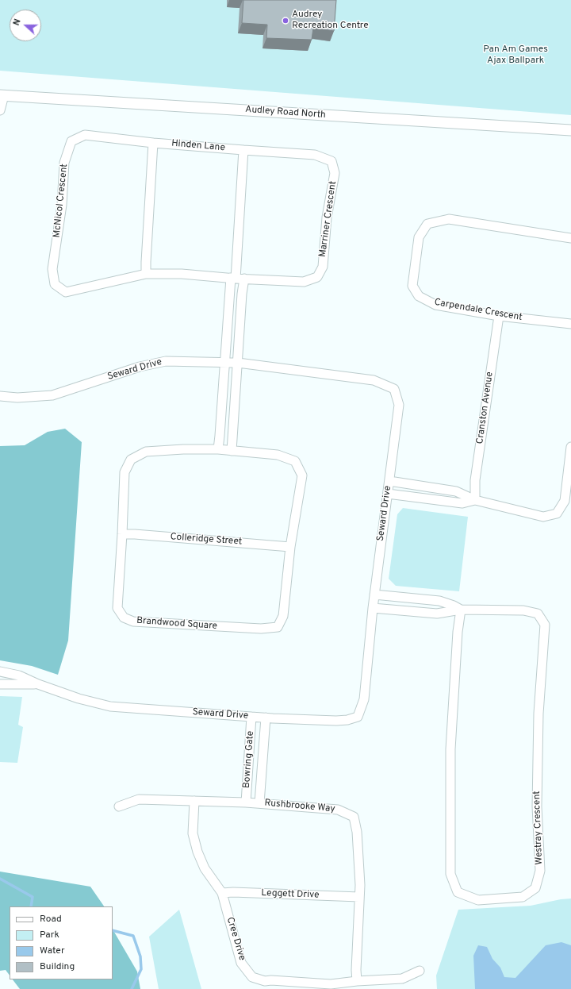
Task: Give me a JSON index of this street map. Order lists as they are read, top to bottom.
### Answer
{
  "streets": {
    "street": [
      "Audley Road North",
      "Hinden Lane",
      "McNicol Crescent",
      "Marriner Crescent",
      "Carpendale Crescent",
      "Seward Drive",
      "Cranston Avenue",
      "Colleridge Street",
      "Brandwood Square",
      "Bowring Gate",
      "Rushbrooke Way",
      "Westray Crescent",
      "Leggett Drive",
      "Cree Drive"
    ]
  },
  "crossings": [
    ["Hinden Lane", "McNicol Crescent"],
    ["Hinden Lane", "Marriner Crescent"],
    ["McNicol Crescent", "Marriner Crescent"],
    ["Carpendale Crescent", "Cranston Avenue"],
    ["Seward Drive", "Bowring Gate"],
    ["Seward Drive", "Westray Crescent"],
    ["Colleridge Street", "Brandwood Square"],
    ["Bowring Gate", "Rushbrooke Way"],
    ["Rushbrooke Way", "Leggett Drive"],
    ["Rushbrooke Way", "Cree Drive"],
    ["Leggett Drive", "Cree Drive"]
  ],
  "parks": ["Pan Am Games Ajax Ballpark"],
  "places": ["Audrey Recreation Centre"],
  "legend": [
    "Road",
    "Park",
    "Water",
    "Building"
  ],
  "north": "left"
}
